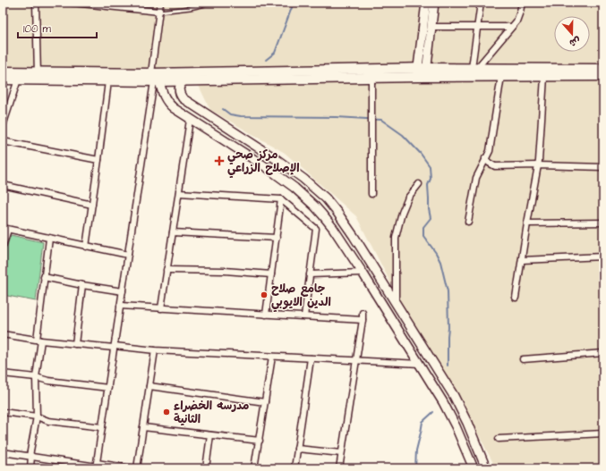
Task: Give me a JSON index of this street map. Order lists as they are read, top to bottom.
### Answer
{
  "places": {
    "health": ["مركز صحي الإصلاح الزراعي"],
    "other": ["جامع صلاح الدين الايوبي", "مدرسه الخضراء الثانية"]
  },
  "scale_bar": "100 m",
  "north": "bottom"
}
